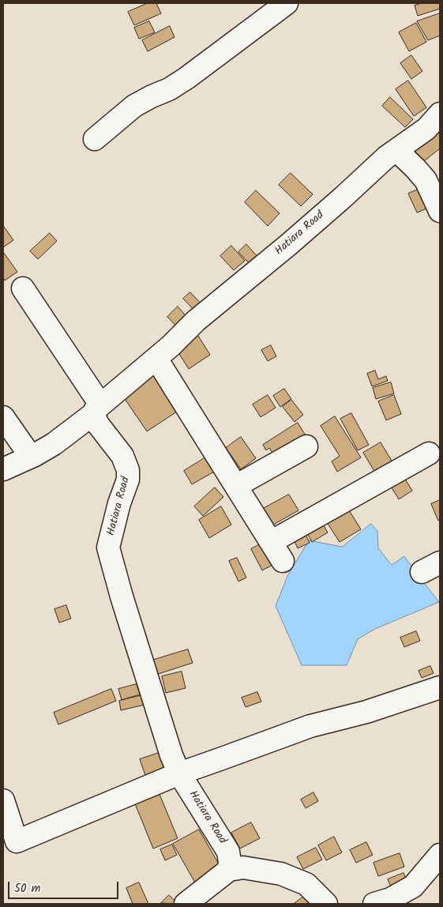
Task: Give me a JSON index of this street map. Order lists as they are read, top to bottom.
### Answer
{
  "streets": {
    "street": ["Hatiara Road"]
  },
  "scale_bar": "50 m"
}
